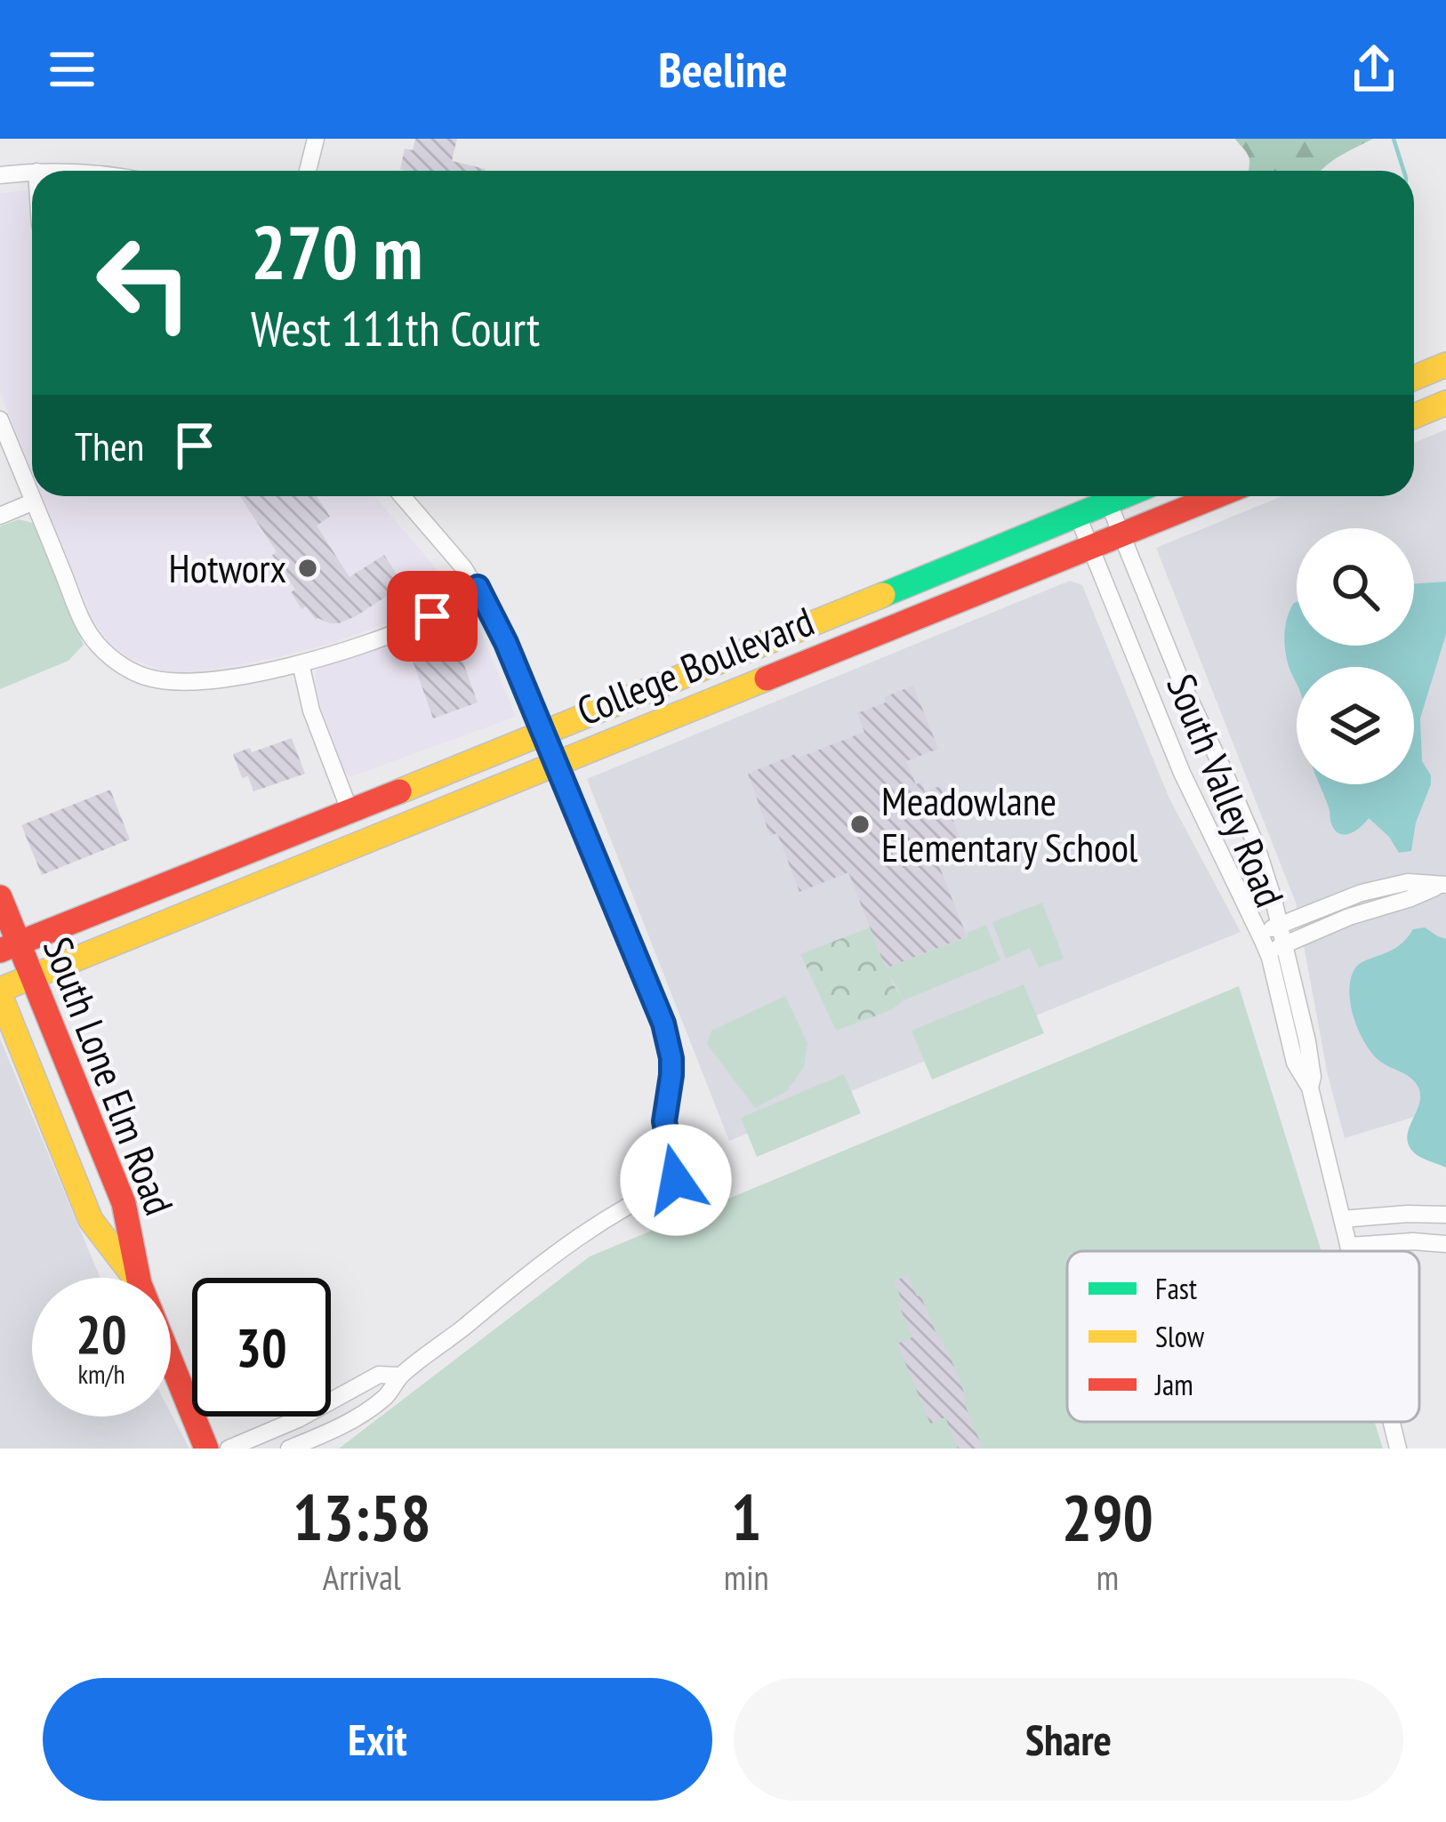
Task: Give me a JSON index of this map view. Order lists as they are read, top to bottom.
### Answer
{
  "streets": {
    "main road": ["College Boulevard", "South Lone Elm Road"],
    "street": ["South Valley Road"]
  },
  "crossings": [
    ["College Boulevard", "South Valley Road"],
    ["College Boulevard", "South Lone Elm Road"]
  ],
  "places": ["Hotworx", "Meadowlane Elementary School"],
  "legend": ["Fast", "Slow", "Jam"],
  "page": {
    "header": "Beeline",
    "turn": ["270 m", "West 111th Court"],
    "then": "Then",
    "speed": "20 km/h",
    "limit": "30",
    "eta": [
      "13:58",
      "Arrival",
      "1",
      "min",
      "290",
      "m"
    ],
    "buttons": ["Exit", "Share"]
  }
}
